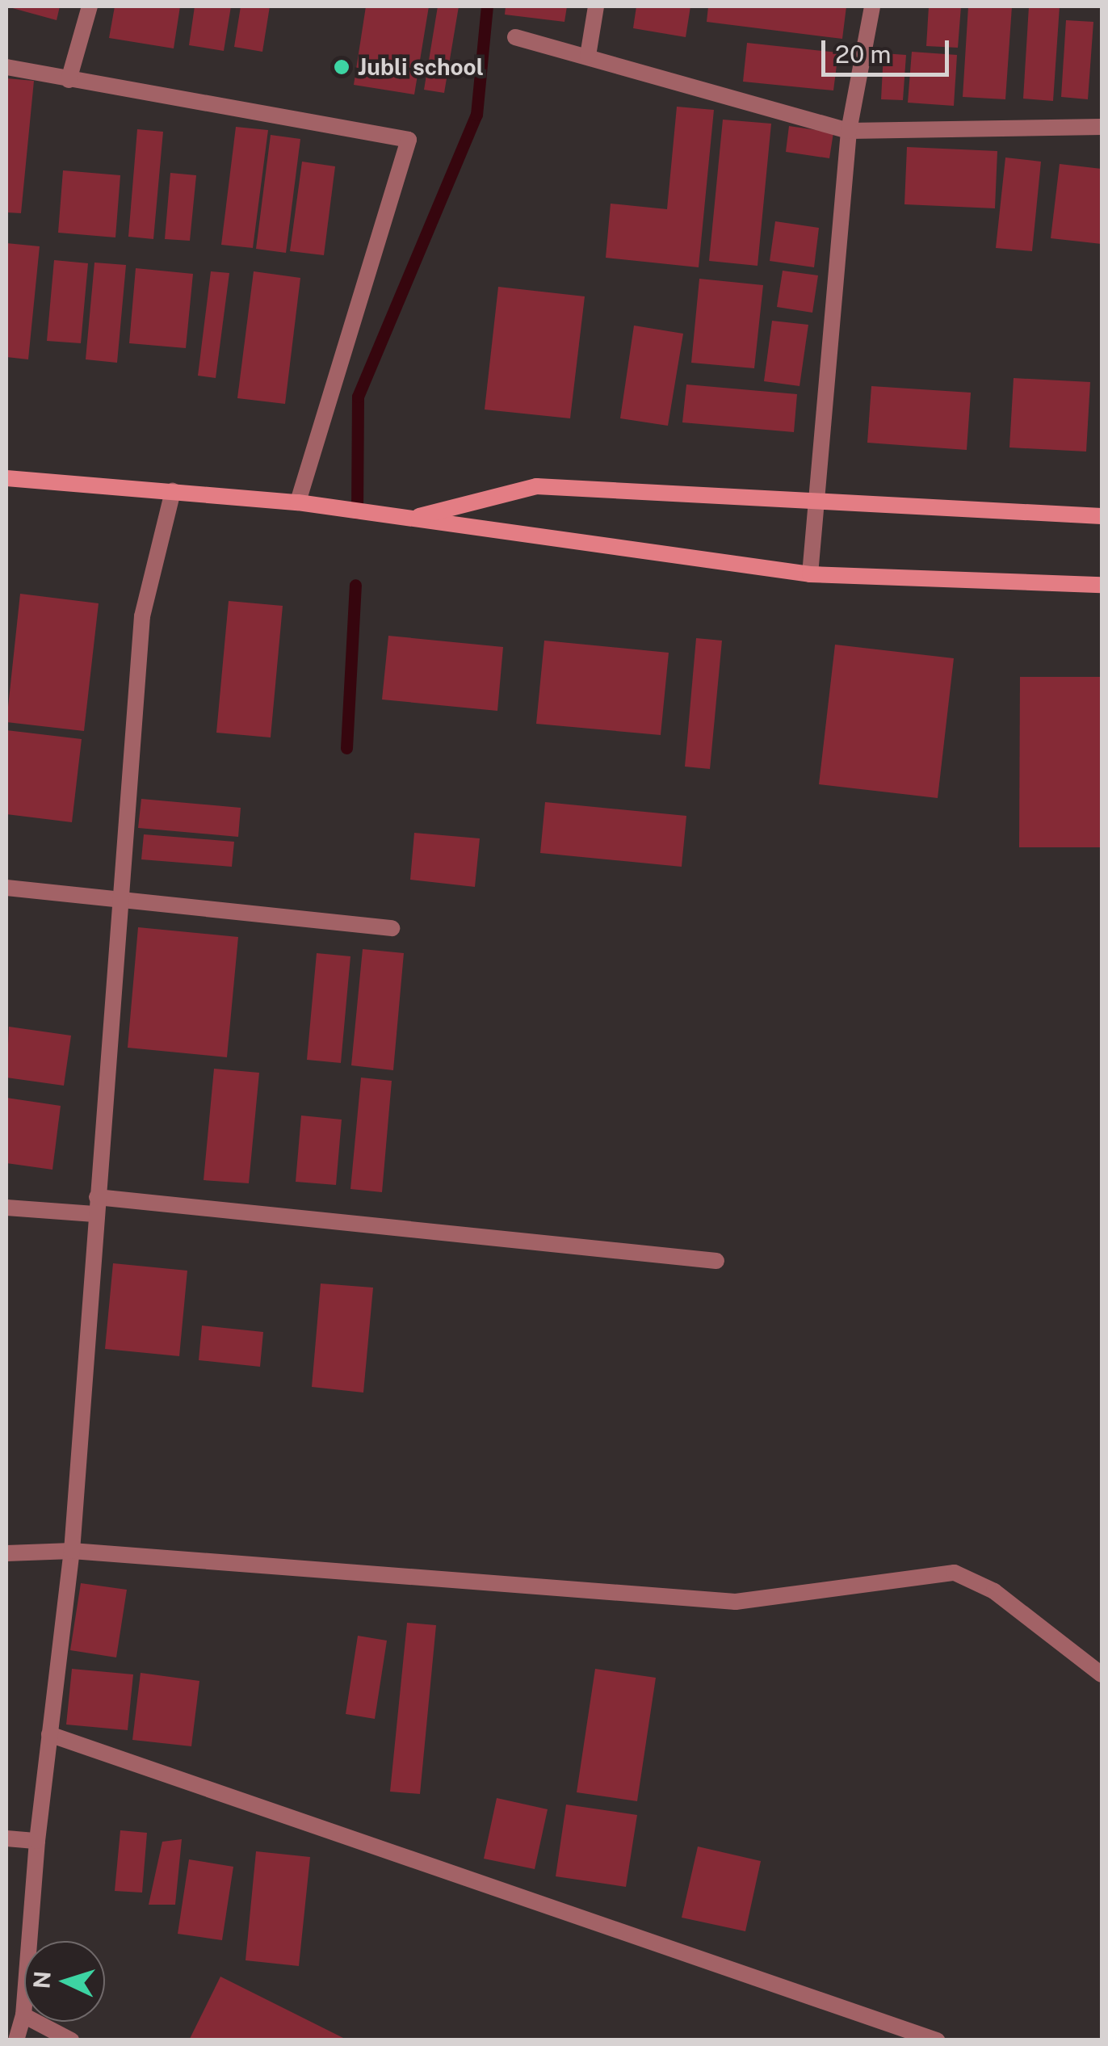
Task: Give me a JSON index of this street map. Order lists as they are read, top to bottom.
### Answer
{
  "places": ["Jubli school"],
  "scale_bar": "20 m",
  "north": "left"
}
